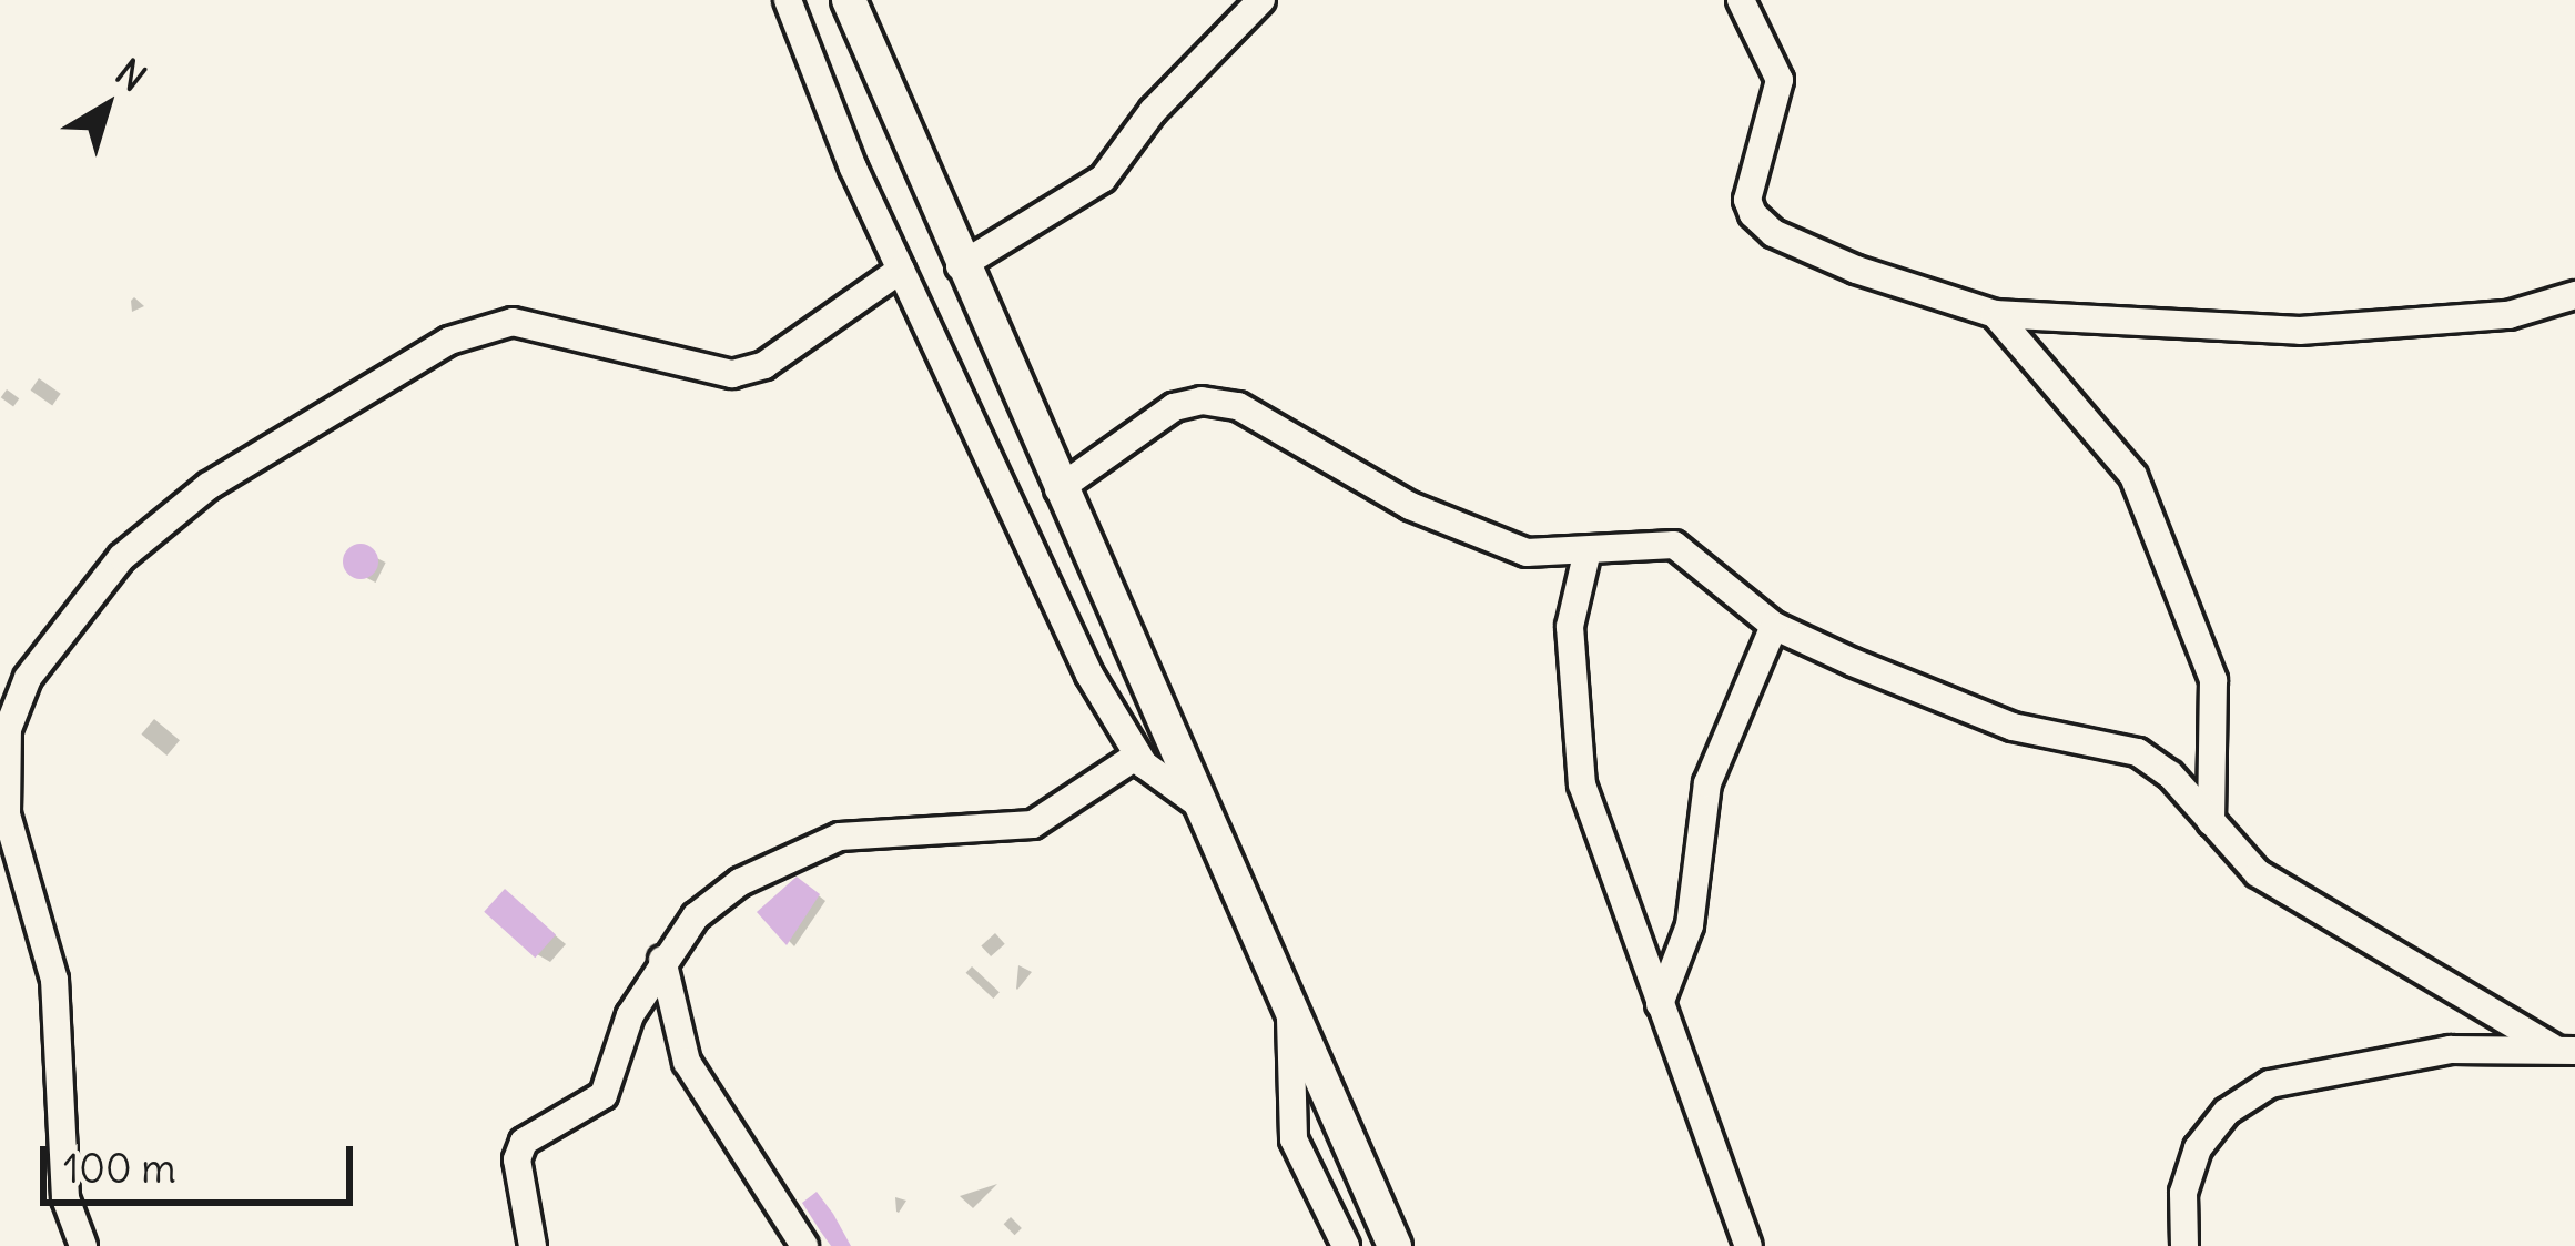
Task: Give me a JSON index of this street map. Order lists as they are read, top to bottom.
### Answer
{
  "scale_bar": "100 m",
  "north": "top right"
}
